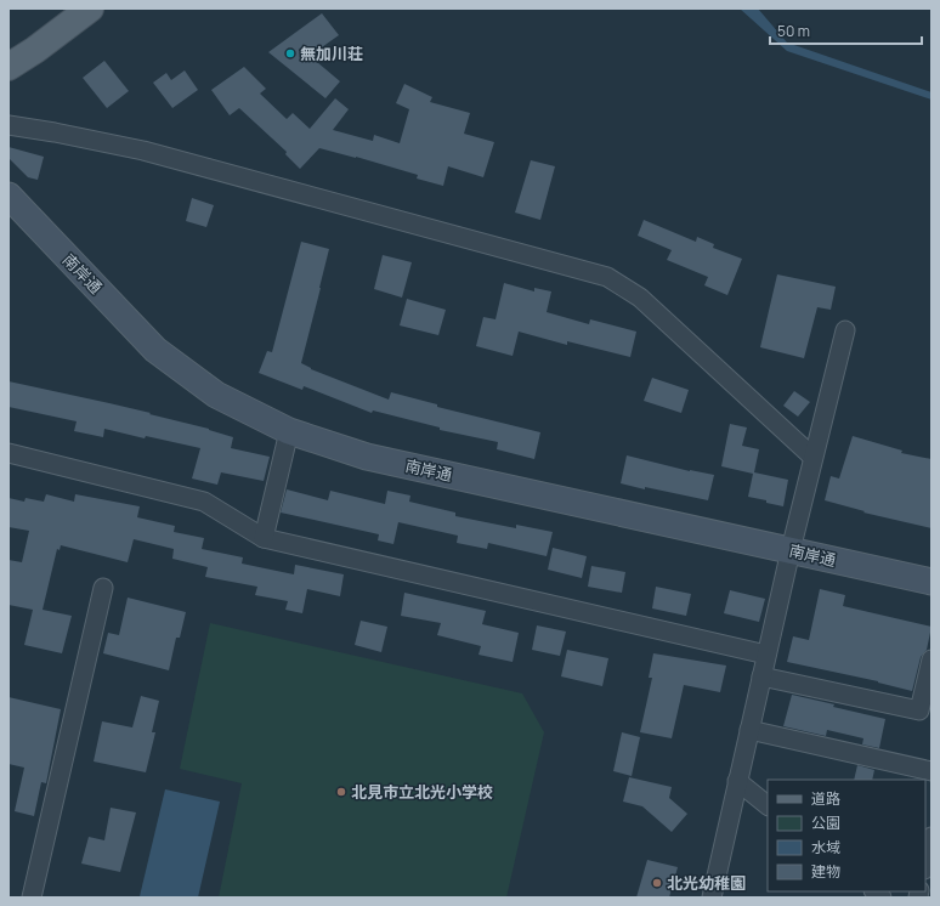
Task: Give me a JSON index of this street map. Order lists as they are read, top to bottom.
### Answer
{
  "streets": {
    "main road": ["南岸通"]
  },
  "places": ["無加川荘", "北見市立北光小学校", "北光幼稚園"],
  "legend": [
    "道路",
    "公園",
    "水域",
    "建物"
  ],
  "scale_bar": "50 m"
}
